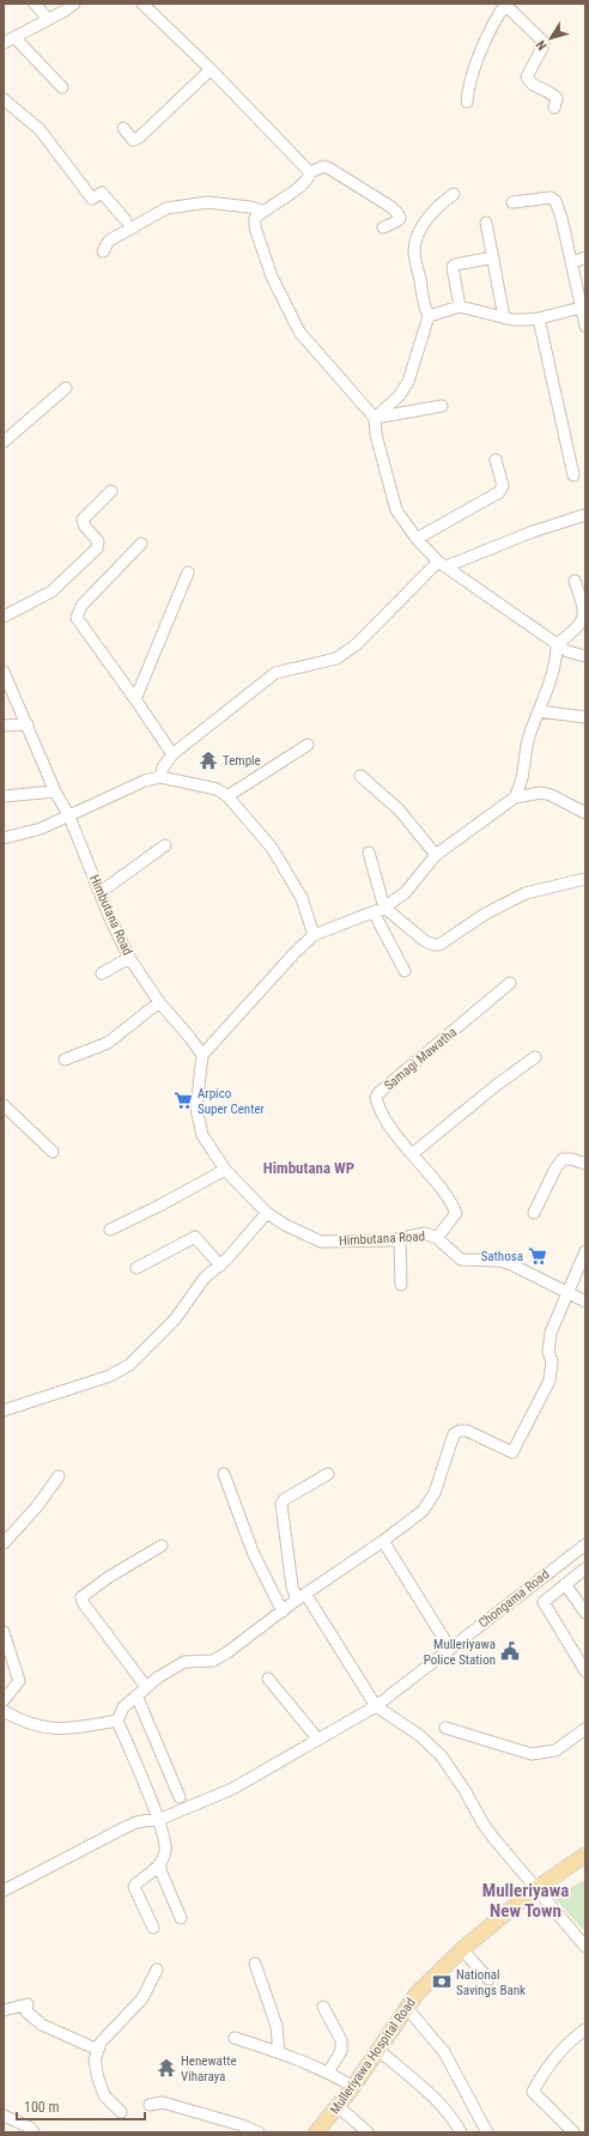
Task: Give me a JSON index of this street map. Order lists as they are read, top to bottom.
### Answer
{
  "streets": {
    "main road": ["Mulleriyawa Hospital Road"],
    "street": ["Himbutana Road", "Samagi Mawatha", "Chongama Road"]
  },
  "crossings": [
    ["Himbutana Road", "Samagi Mawatha"]
  ],
  "districts": ["Himbutana WP", "Mulleriyawa New Town"],
  "places": {
    "temple": ["Temple", "Henewatte Viharaya"],
    "supermarket": ["Arpico Super Center", "Sathosa"],
    "public building": ["Mulleriyawa Police Station"],
    "bank": ["National Savings Bank"]
  },
  "scale_bar": "100 m",
  "north": "bottom left"
}
